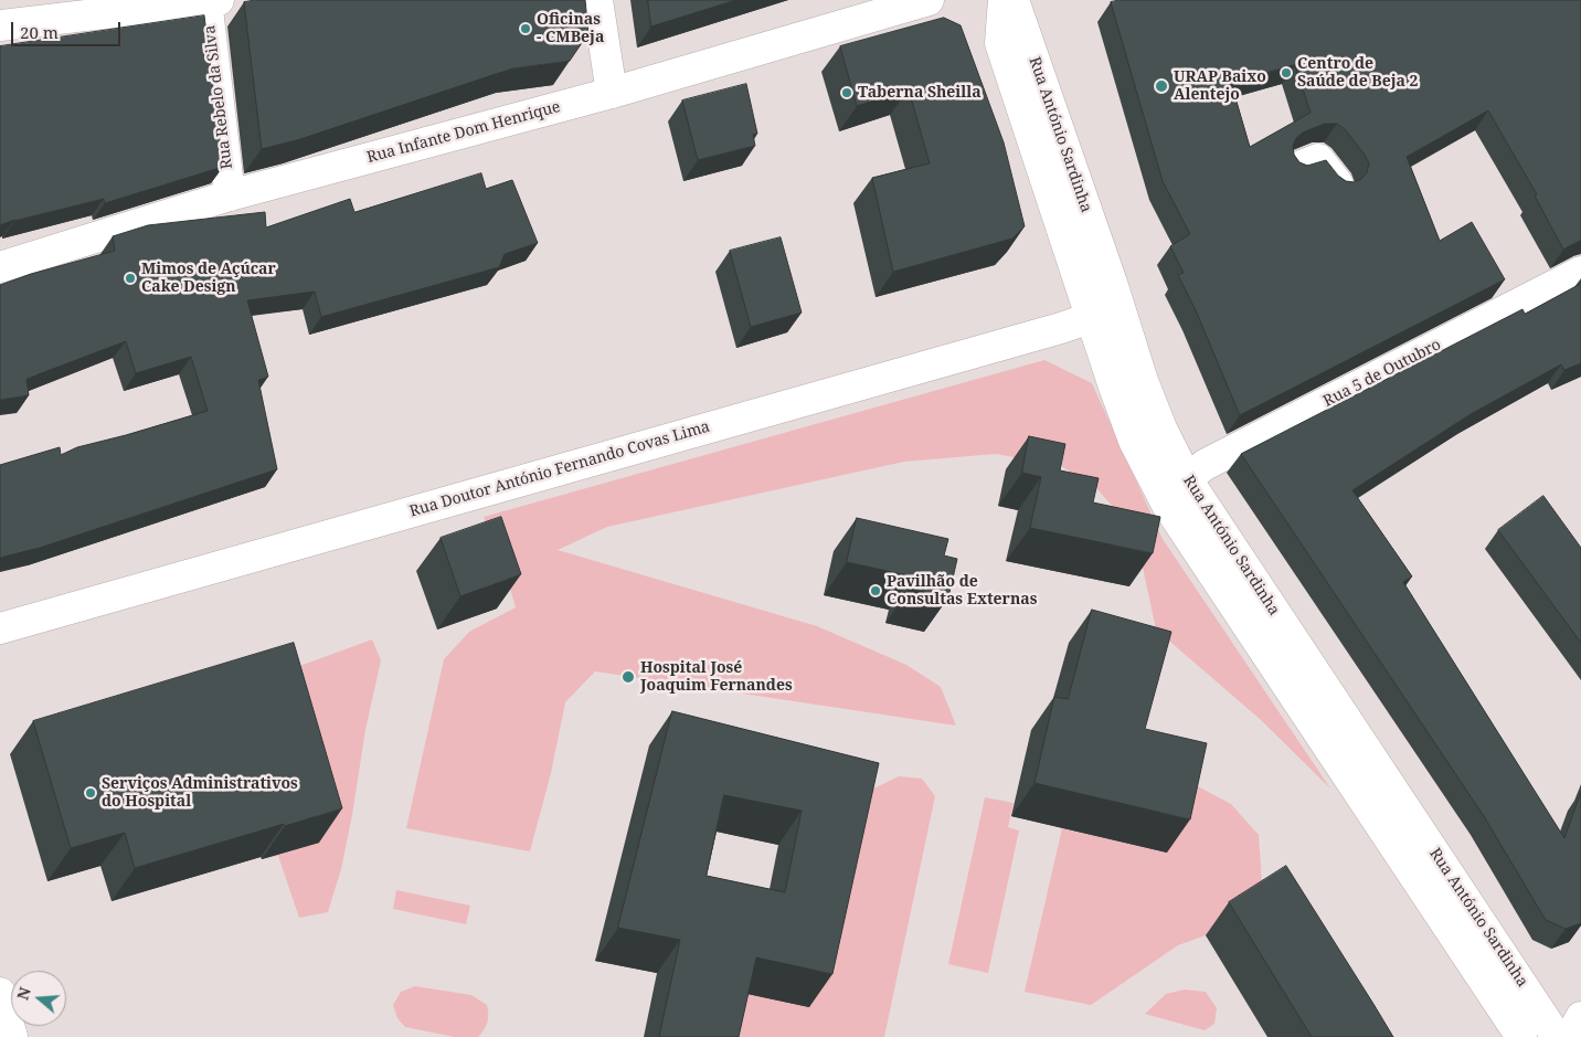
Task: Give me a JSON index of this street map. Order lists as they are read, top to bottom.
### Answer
{
  "streets": {
    "main road": [
      "Rua Rebelo da Silva",
      "Rua Infante Dom Henrique",
      "Rua António Sardinha",
      "Rua 5 de Outubro",
      "Rua Doutor António Fernando Covas Lima"
    ]
  },
  "crossings": [
    ["Rua Rebelo da Silva", "Rua Infante Dom Henrique"],
    ["Rua António Sardinha", "Rua 5 de Outubro"],
    ["Rua António Sardinha", "Rua Doutor António Fernando Covas Lima"]
  ],
  "places": [
    "Oficinas - CMBeja",
    "Centro de Saúde de Beja 2",
    "URAP Baixo Alentejo",
    "Taberna Sheilla",
    "Mimos de Açúcar Cake Design",
    "Pavilhão de Consultas Externas",
    "Hospital José Joaquim Fernandes",
    "Serviços Administrativos do Hospital"
  ],
  "scale_bar": "20 m",
  "north": "left"
}
